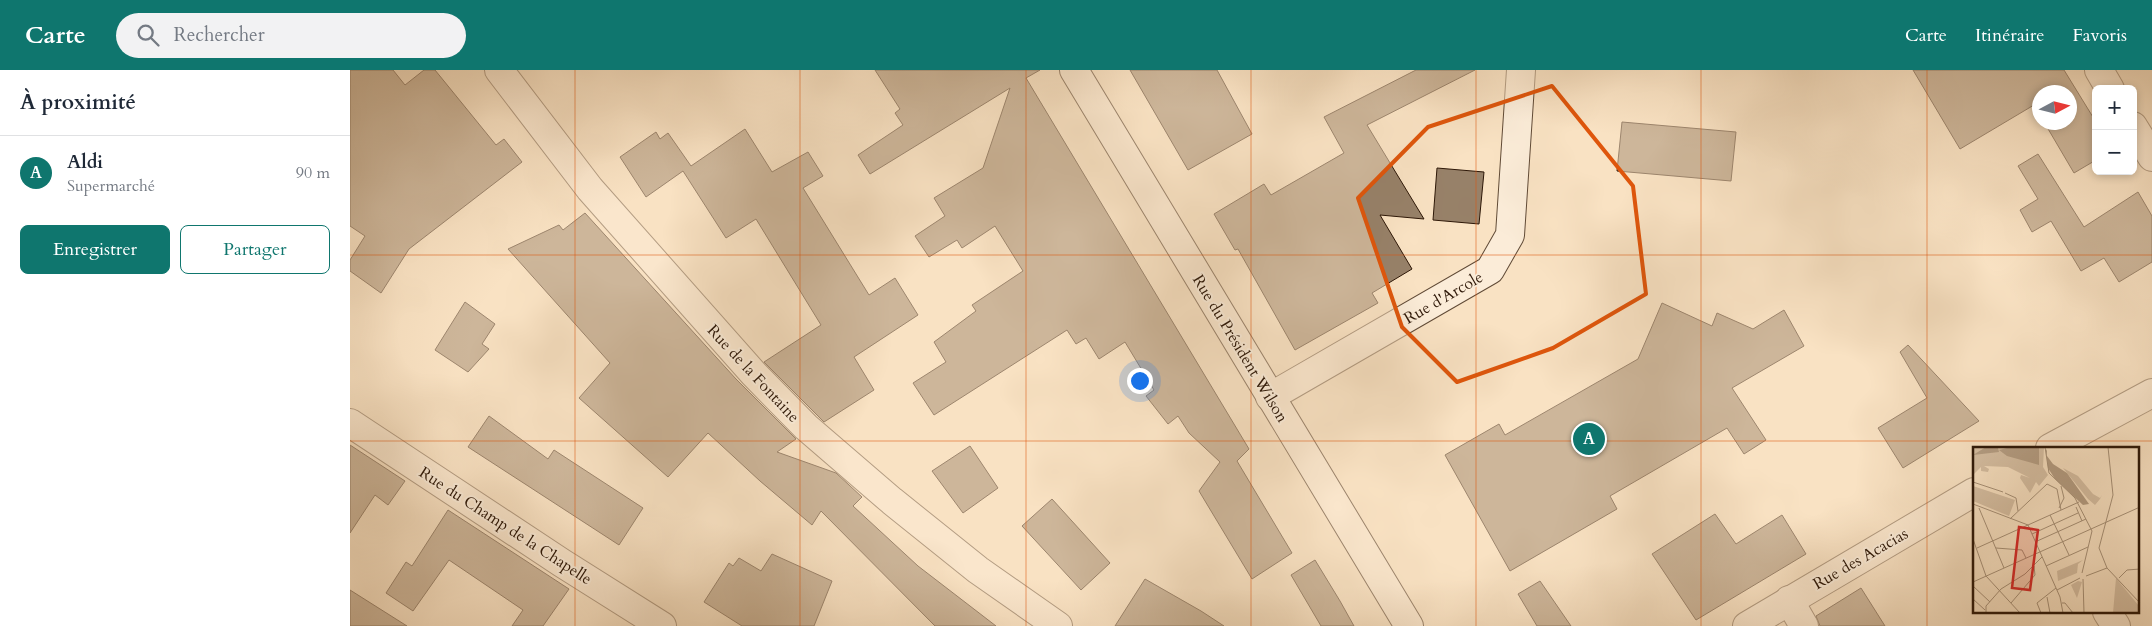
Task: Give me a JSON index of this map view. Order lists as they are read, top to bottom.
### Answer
{
  "streets": {
    "street": [
      "Rue d'Arcole",
      "Rue du Président Wilson",
      "Rue de la Fontaine",
      "Rue du Champ de la Chapelle",
      "Rue des Acacias"
    ]
  },
  "crossings": [
    ["Rue d'Arcole", "Rue du Président Wilson"]
  ],
  "north": "right",
  "page": {
    "header": "Carte",
    "search": "Rechercher",
    "nav": ["Carte", "Itinéraire", "Favoris"],
    "heading": "À proximité",
    "map_buttons": ["+", "−"],
    "list": [
      {
        "mark": "A",
        "name": "Aldi",
        "note": "Supermarché",
        "value": "90 m"
      }
    ],
    "buttons": ["Enregistrer", "Partager"],
    "pins": "A"
  }
}
